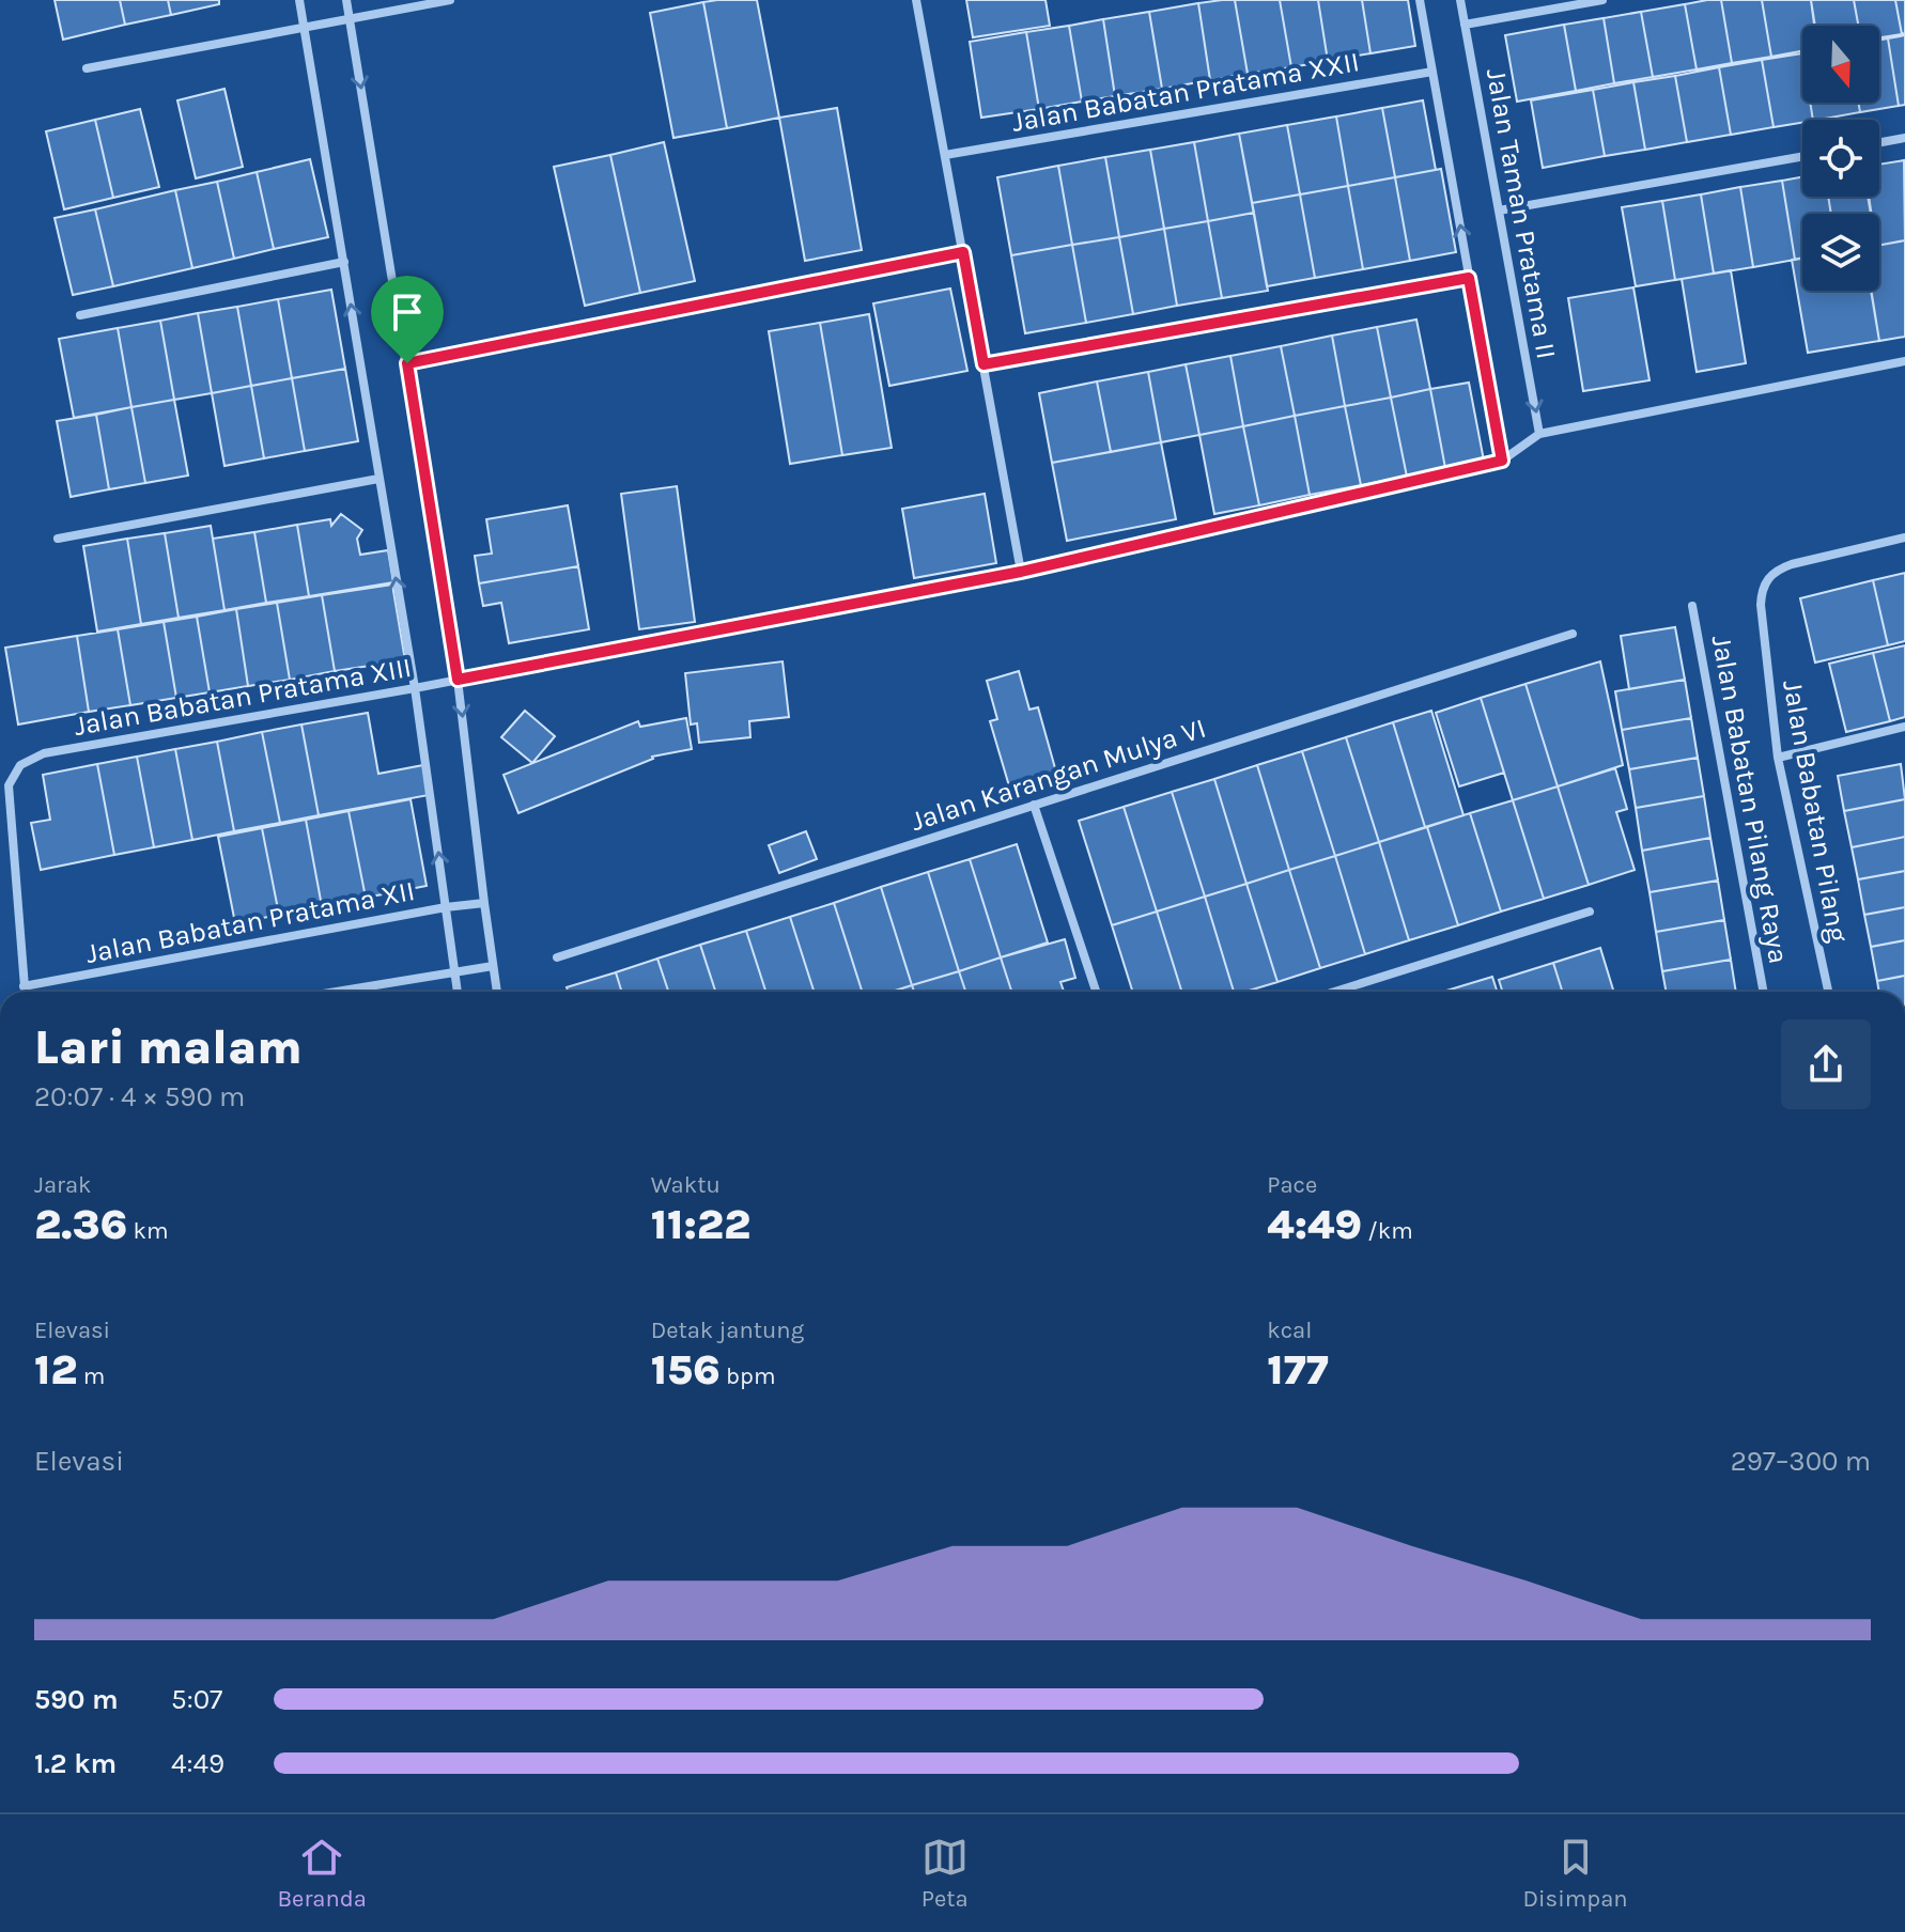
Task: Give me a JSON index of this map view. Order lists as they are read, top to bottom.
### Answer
{
  "streets": {
    "street": [
      "Jalan Babatan Pratama XXII",
      "Jalan Taman Pratama II",
      "Jalan Babatan Pratama XIII",
      "Jalan Karangan Mulya VI",
      "Jalan Babatan Pilang Raya",
      "Jalan Babatan Pilang",
      "Jalan Babatan Pratama XII"
    ]
  },
  "crossings": [
    ["Jalan Babatan Pratama XIII", "Jalan Babatan Pratama XII"]
  ],
  "north": "bottom",
  "page": {
    "heading": ["Lari malam", "20:07 · 4 × 590 m"],
    "stats": [
      ["Jarak", "2.36 km"],
      ["Waktu", "11:22"],
      ["Pace", "4:49 /km"],
      ["Elevasi", "12 m"],
      ["Detak jantung", "156 bpm"],
      ["kcal", "177"]
    ],
    "chart": ["Elevasi", "297–300 m"],
    "list": [
      {
        "name": "590 m",
        "note": "5:07"
      },
      {
        "name": "1.2 km",
        "note": "4:49"
      }
    ],
    "tabs": ["Beranda", "Peta", "Disimpan"]
  }
}
